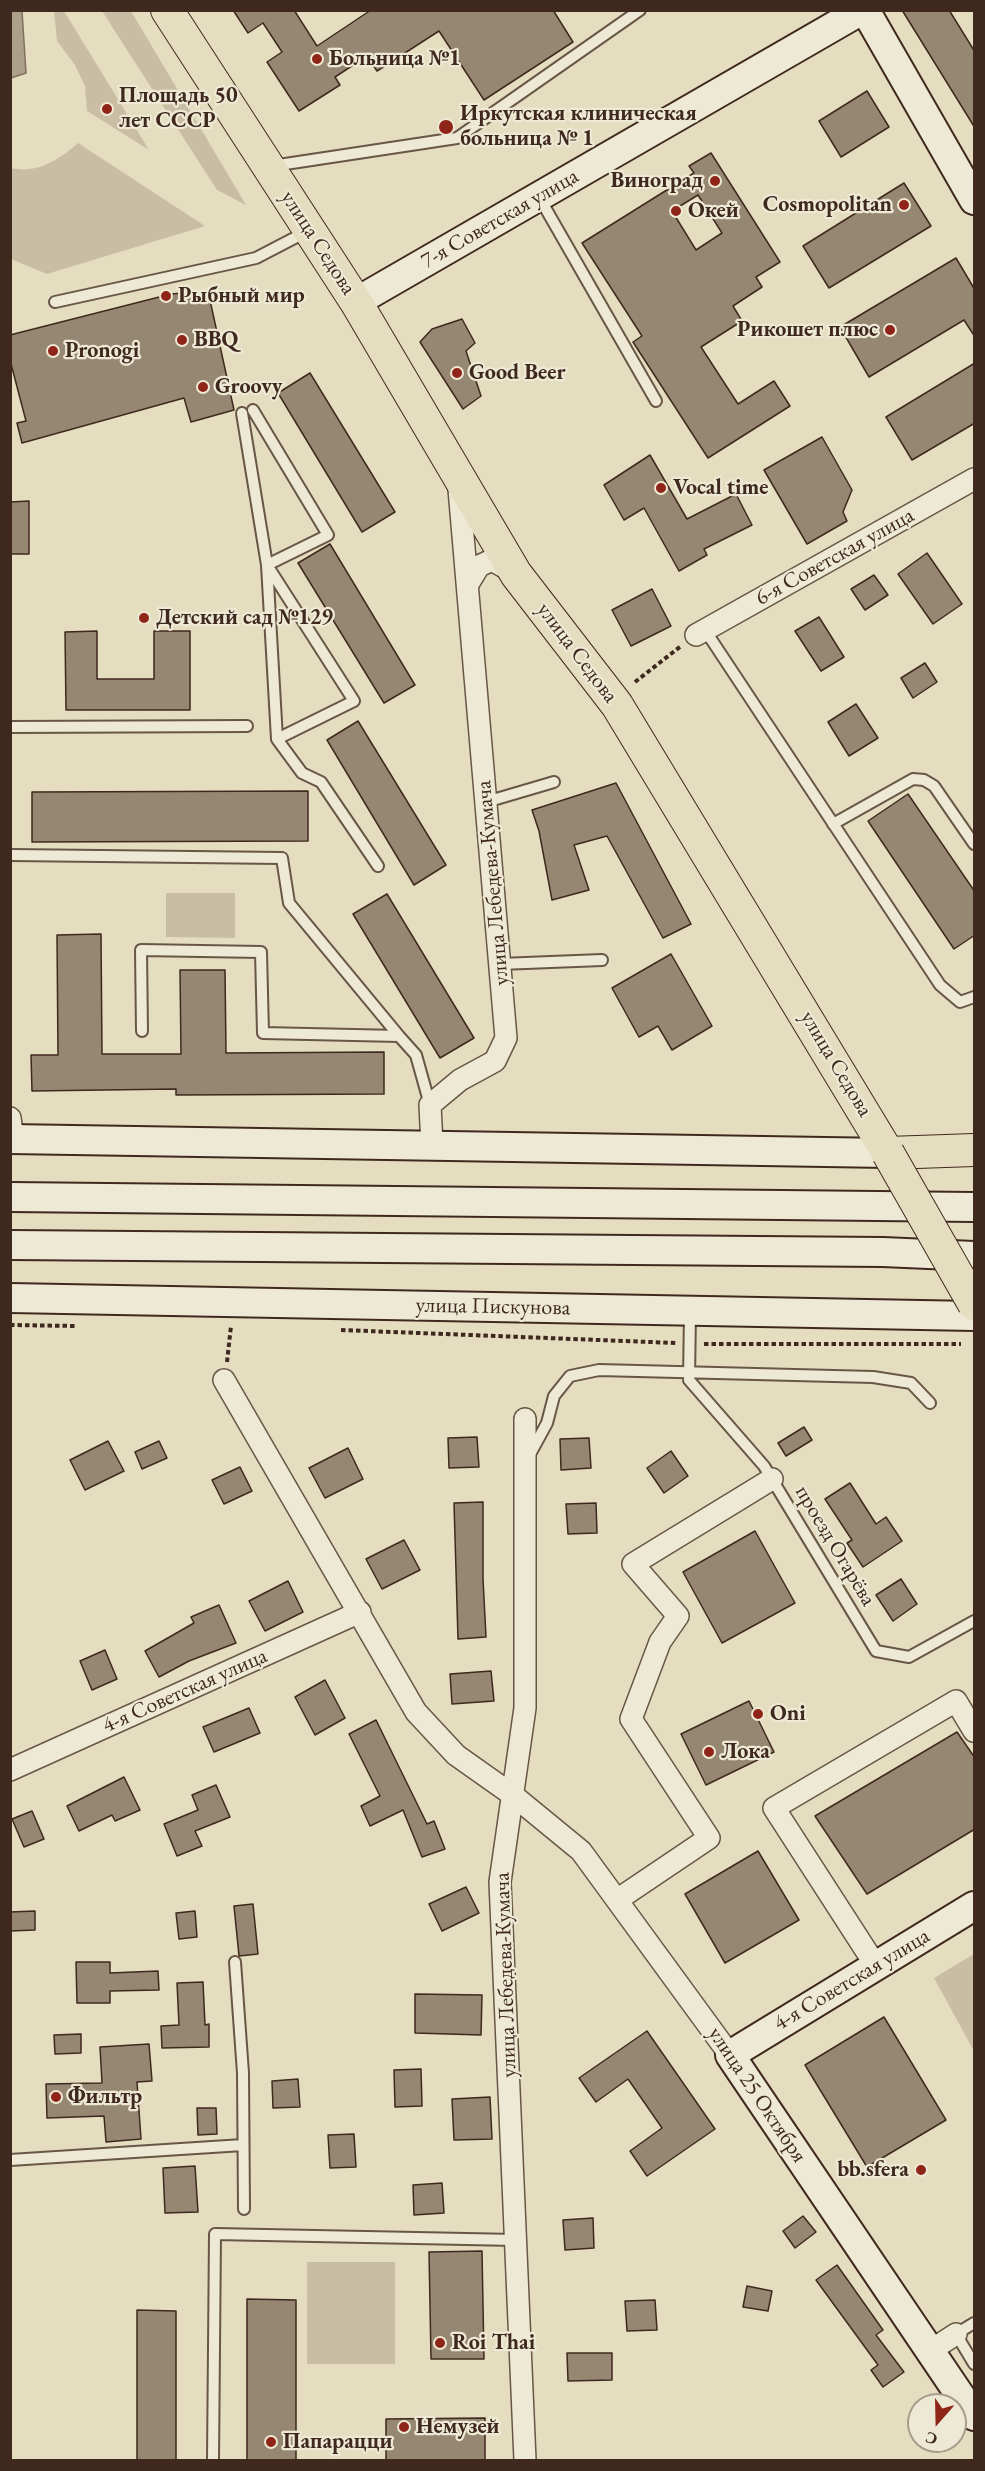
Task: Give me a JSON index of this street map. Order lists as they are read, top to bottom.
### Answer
{
  "streets": {
    "main road": ["улица Седова"],
    "street": [
      "7-я Советская улица",
      "6-я Советская улица",
      "улица Лебедева-Кумача",
      "улица Пискунова",
      "4-я Советская улица",
      "улица 25 Октября"
    ],
    "lane": ["проезд Огарёва"]
  },
  "crossings": [
    ["7-я Советская улица", "улица Седова"],
    ["улица Седова", "улица Лебедева-Кумача"],
    ["улица Лебедева-Кумача", "улица 25 Октября"],
    ["4-я Советская улица", "улица 25 Октября"]
  ],
  "places": [
    "Больница №1",
    "Площадь 50 лет СССР",
    "Иркутская клиническая больница № 1",
    "Виноград",
    "Cosmopolitan",
    "Окей",
    "Рыбный мир",
    "Рикошет плюс",
    "BBQ",
    "Pronogi",
    "Good Beer",
    "Groovy",
    "Vocal time",
    "Детский сад №129",
    "Oni",
    "Лока",
    "Фильтр",
    "bb.sfera",
    "Roi Thai",
    "Немузей",
    "Папарацци"
  ],
  "north": "bottom"
}
